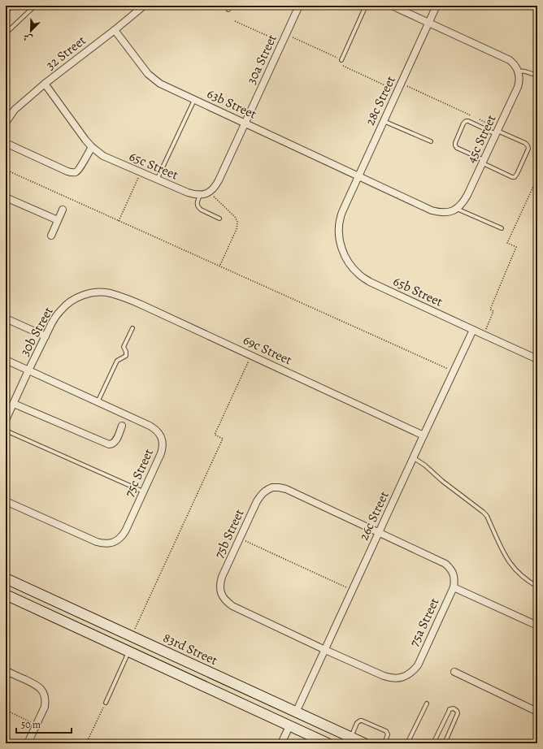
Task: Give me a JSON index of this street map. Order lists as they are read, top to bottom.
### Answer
{
  "streets": {
    "street": [
      "32 Street",
      "30a Street",
      "28c Street",
      "63b Street",
      "45c Street",
      "65c Street",
      "65b Street",
      "30b Street",
      "69c Street",
      "75c Street",
      "26c Street",
      "75b Street",
      "75a Street",
      "83rd Street"
    ]
  },
  "crossings": [
    ["32 Street", "63b Street"],
    ["32 Street", "65c Street"],
    ["30a Street", "63b Street"],
    ["28c Street", "63b Street"],
    ["28c Street", "65b Street"],
    ["65b Street", "26c Street"],
    ["30b Street", "69c Street"],
    ["30b Street", "75c Street"],
    ["69c Street", "26c Street"],
    ["26c Street", "75b Street"],
    ["26c Street", "75a Street"],
    ["26c Street", "83rd Street"],
    ["75b Street", "75a Street"]
  ],
  "scale_bar": "50 m",
  "north": "bottom left"
}
